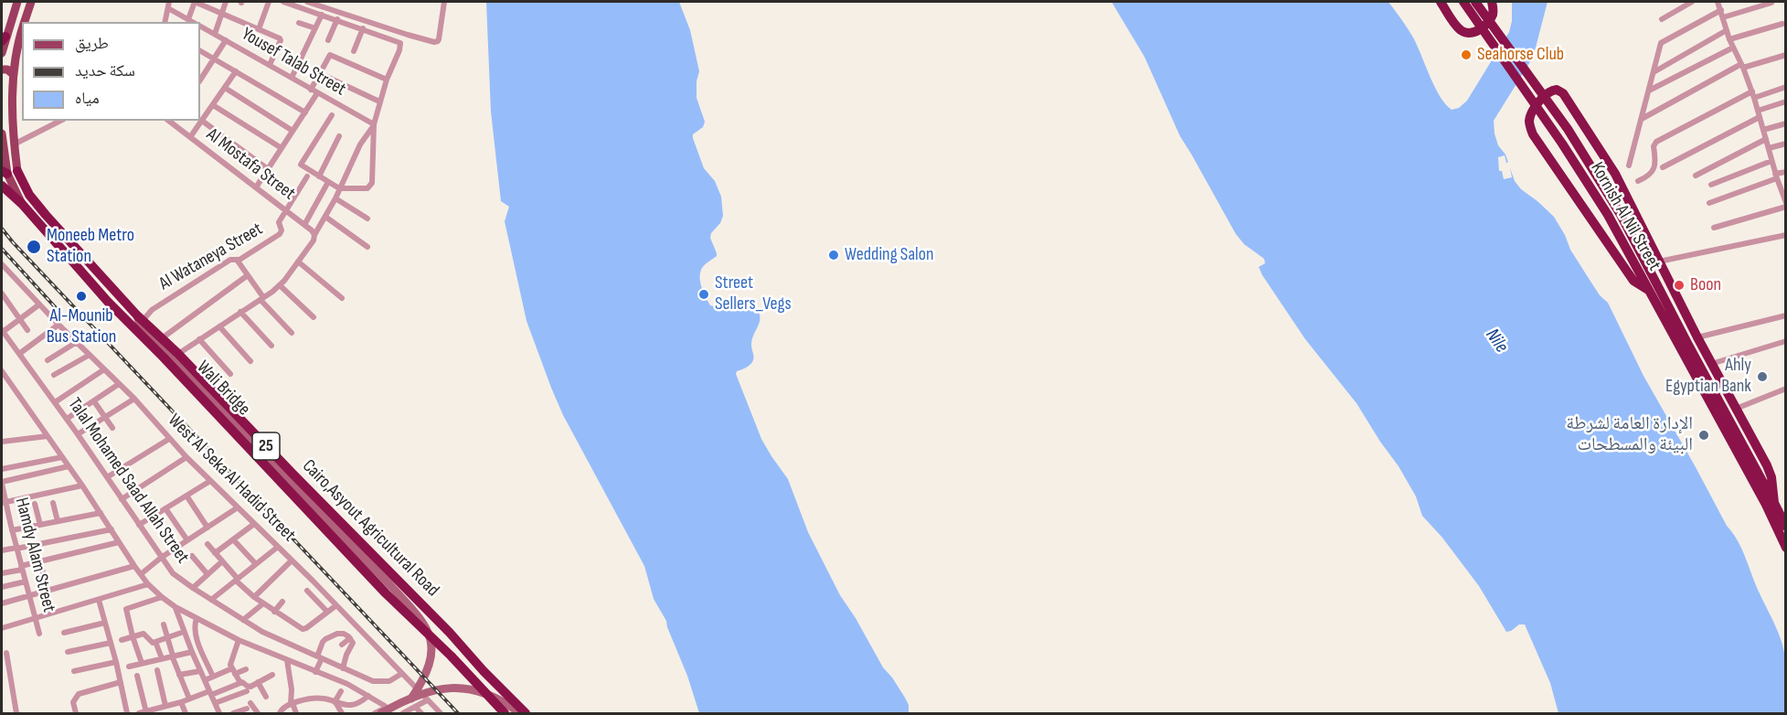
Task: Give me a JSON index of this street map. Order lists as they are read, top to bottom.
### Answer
{
  "streets": {
    "highway": ["Kornish Al Nil Street", "25", "Cairo,Asyout Agricultural Road"],
    "main road": ["Wali Bridge"],
    "street": [
      "Yousef Talab Street",
      "Al Mostafa Street",
      "Al Wataneya Street",
      "West Al Seka Al Hadid Street",
      "Talal Mohamed Saad Allah Street",
      "Hamdy Alam Street"
    ]
  },
  "crossings": [
    ["Al Mostafa Street", "Al Wataneya Street"],
    ["Al Wataneya Street", "Wali Bridge"],
    ["Al Wataneya Street", "Cairo,Asyout Agricultural Road"],
    ["Wali Bridge", "Cairo,Asyout Agricultural Road"],
    ["West Al Seka Al Hadid Street", "Talal Mohamed Saad Allah Street"]
  ],
  "water": ["Nile"],
  "places": [
    "Seahorse Club",
    "Moneeb Metro Station",
    "Wedding Salon",
    "Boon",
    "Street Sellers_Vegs",
    "Al-Mounib Bus Station",
    "Ahly Egyptian Bank",
    "الإدارة العامة لشرطة البيئة والمسطحات"
  ],
  "legend": ["طريق", "سكة حديد", "مياه"]
}
